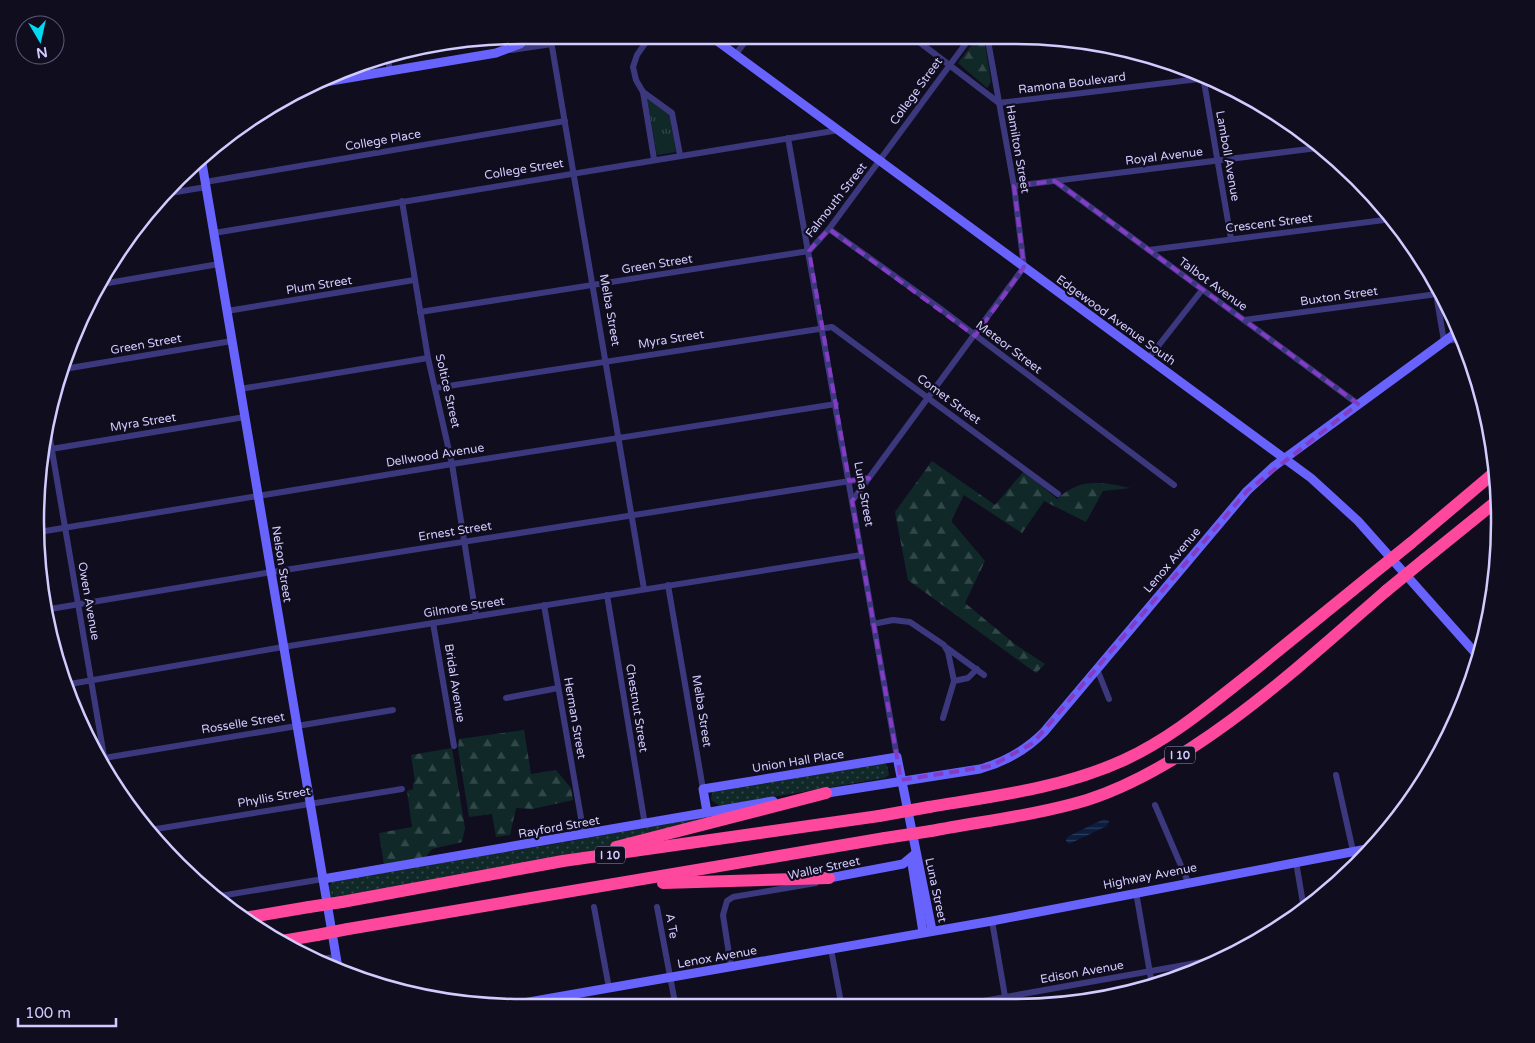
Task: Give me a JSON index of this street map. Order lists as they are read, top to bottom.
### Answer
{
  "streets": {
    "highway": ["I 10"],
    "street": [
      "Ramona Boulevard",
      "College Street",
      "College Place",
      "Hamilton Street",
      "Royal Avenue",
      "Lamboll Avenue",
      "Falmouth Street",
      "Crescent Street",
      "Green Street",
      "Talbot Avenue",
      "Plum Street",
      "Buxton Street",
      "Melba Street",
      "Edgewood Avenue South",
      "Myra Street",
      "Meteor Street",
      "Soltice Street",
      "Comet Street",
      "Dellwood Avenue",
      "Luna Street",
      "Ernest Street",
      "Lenox Avenue",
      "Nelson Street",
      "Owen Avenue",
      "Gilmore Street",
      "Bridal Avenue",
      "Chestnut Street",
      "Herman Street",
      "Rosselle Street",
      "Union Hall Place",
      "Phyllis Street",
      "Rayford Street",
      "Waller Street",
      "Highway Avenue",
      "A Te",
      "Edison Avenue"
    ]
  },
  "crossings": [
    ["Ramona Boulevard", "Hamilton Street"],
    ["College Street", "Falmouth Street"],
    ["College Street", "Melba Street"],
    ["College Street", "Edgewood Avenue South"],
    ["College Street", "Soltice Street"],
    ["College Street", "Luna Street"],
    ["College Street", "Nelson Street"],
    ["College Place", "Melba Street"],
    ["College Place", "Nelson Street"],
    ["Hamilton Street", "Royal Avenue"],
    ["Hamilton Street", "Edgewood Avenue South"],
    ["Royal Avenue", "Lamboll Avenue"],
    ["Royal Avenue", "Talbot Avenue"],
    ["Lamboll Avenue", "Crescent Street"],
    ["Falmouth Street", "Green Street"],
    ["Falmouth Street", "Edgewood Avenue South"],
    ["Falmouth Street", "Meteor Street"],
    ["Falmouth Street", "Luna Street"],
    ["Crescent Street", "Talbot Avenue"],
    ["Green Street", "Melba Street"],
    ["Green Street", "Soltice Street"],
    ["Green Street", "Luna Street"],
    ["Green Street", "Nelson Street"],
    ["Talbot Avenue", "Buxton Street"],
    ["Talbot Avenue", "Lenox Avenue"],
    ["Plum Street", "Soltice Street"],
    ["Plum Street", "Nelson Street"],
    ["Melba Street", "Myra Street"],
    ["Melba Street", "Dellwood Avenue"],
    ["Melba Street", "Ernest Street"],
    ["Melba Street", "Gilmore Street"],
    ["Melba Street", "Union Hall Place"],
    ["Melba Street", "Rayford Street"],
    ["Edgewood Avenue South", "Lenox Avenue"],
    ["Myra Street", "Soltice Street"],
    ["Myra Street", "Comet Street"],
    ["Myra Street", "Luna Street"],
    ["Myra Street", "Nelson Street"],
    ["Soltice Street", "Dellwood Avenue"],
    ["Soltice Street", "Ernest Street"],
    ["Soltice Street", "Gilmore Street"],
    ["Comet Street", "Luna Street"],
    ["Dellwood Avenue", "Luna Street"],
    ["Dellwood Avenue", "Nelson Street"],
    ["Dellwood Avenue", "Owen Avenue"],
    ["Luna Street", "Ernest Street"],
    ["Luna Street", "Lenox Avenue"],
    ["Luna Street", "Gilmore Street"],
    ["Luna Street", "Union Hall Place"],
    ["Luna Street", "Rayford Street"],
    ["Luna Street", "Waller Street"],
    ["Luna Street", "Highway Avenue"],
    ["Ernest Street", "Nelson Street"],
    ["Ernest Street", "Owen Avenue"],
    ["Lenox Avenue", "Rayford Street"],
    ["Lenox Avenue", "Waller Street"],
    ["Lenox Avenue", "Highway Avenue"],
    ["Lenox Avenue", "A Te"],
    ["Nelson Street", "Gilmore Street"],
    ["Nelson Street", "Rosselle Street"],
    ["Nelson Street", "Phyllis Street"],
    ["Nelson Street", "Rayford Street"],
    ["Owen Avenue", "Gilmore Street"],
    ["Gilmore Street", "Bridal Avenue"],
    ["Gilmore Street", "Chestnut Street"],
    ["Gilmore Street", "Herman Street"],
    ["Chestnut Street", "Rayford Street"],
    ["Herman Street", "Rayford Street"]
  ],
  "scale_bar": "100 m",
  "north": "bottom"
}
